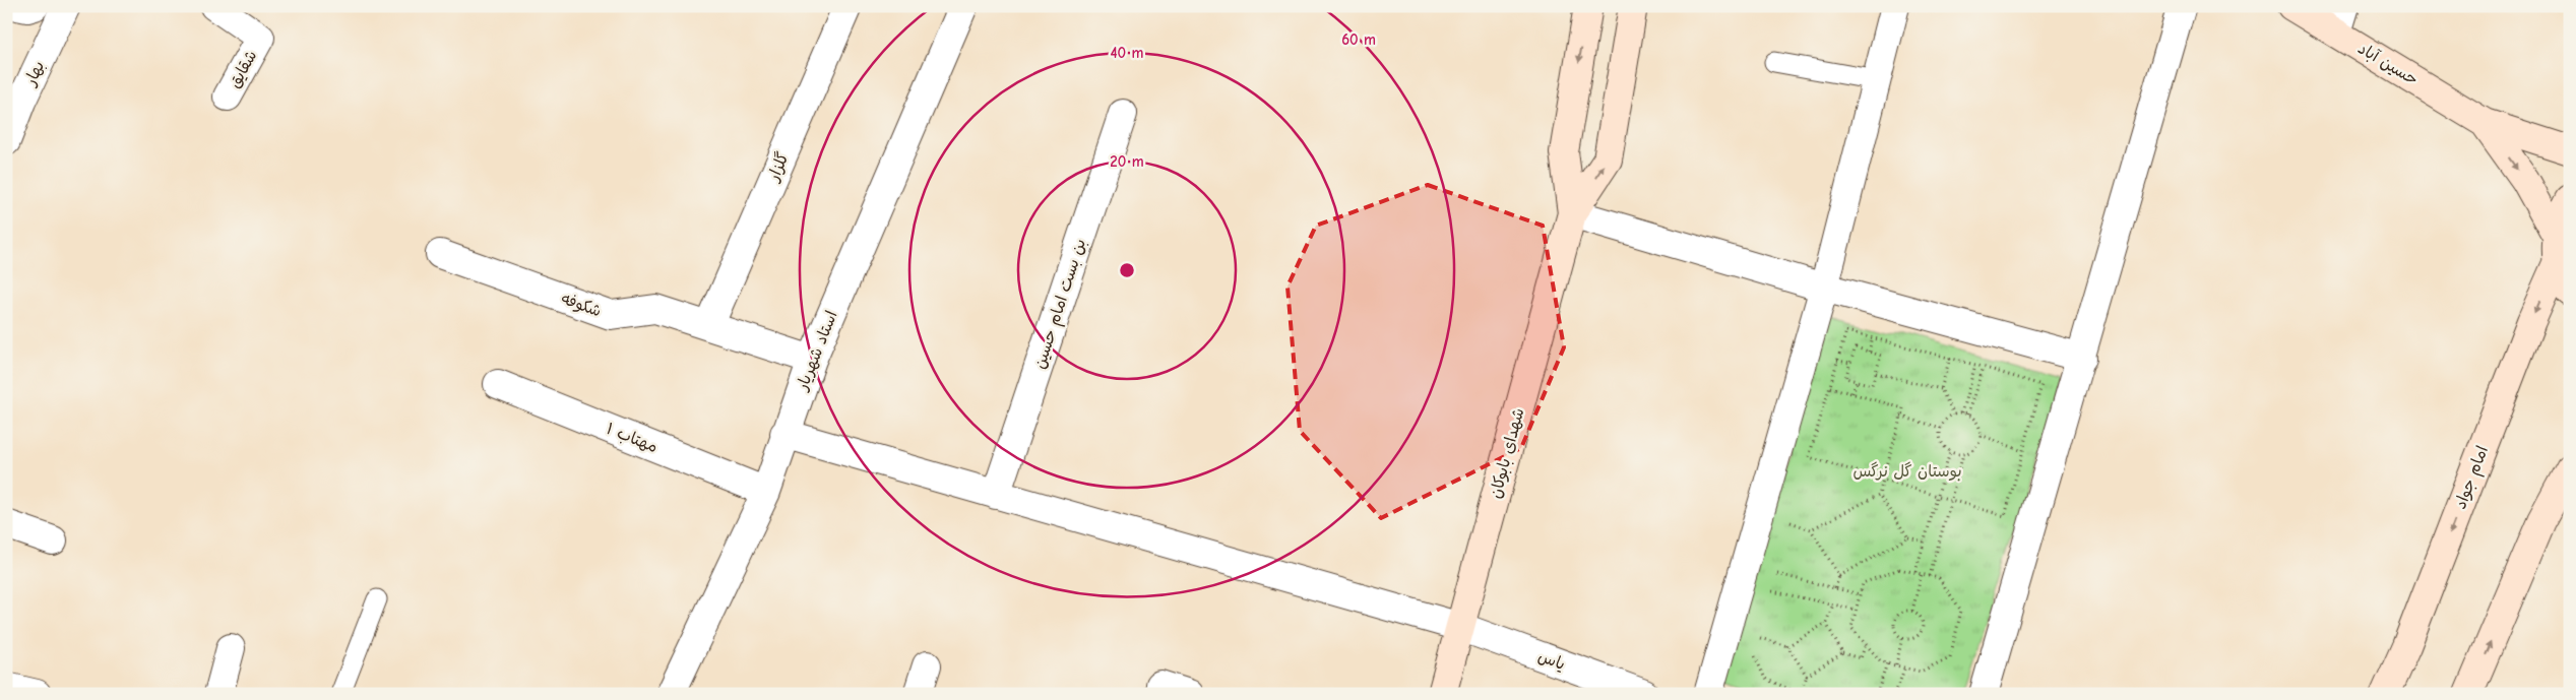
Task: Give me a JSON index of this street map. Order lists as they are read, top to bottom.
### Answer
{
  "streets": {
    "street": [
      "حسین آباد",
      "شقایق",
      "بهار",
      "گلزار",
      "بن بست امام حسین",
      "شکوفه",
      "استاد شهریار",
      "مهتاب ۱",
      "شهدای بابوکان",
      "امام جواد",
      "یاس"
    ]
  },
  "crossings": [
    ["گلزار", "شکوفه"],
    ["بن بست امام حسین", "یاس"],
    ["شکوفه", "استاد شهریار"],
    ["استاد شهریار", "مهتاب ۱"],
    ["استاد شهریار", "یاس"],
    ["شهدای بابوکان", "یاس"]
  ],
  "parks": ["بوستان گل نرگس"],
  "rings": ["60 m", "40 m", "20 m"]
}
